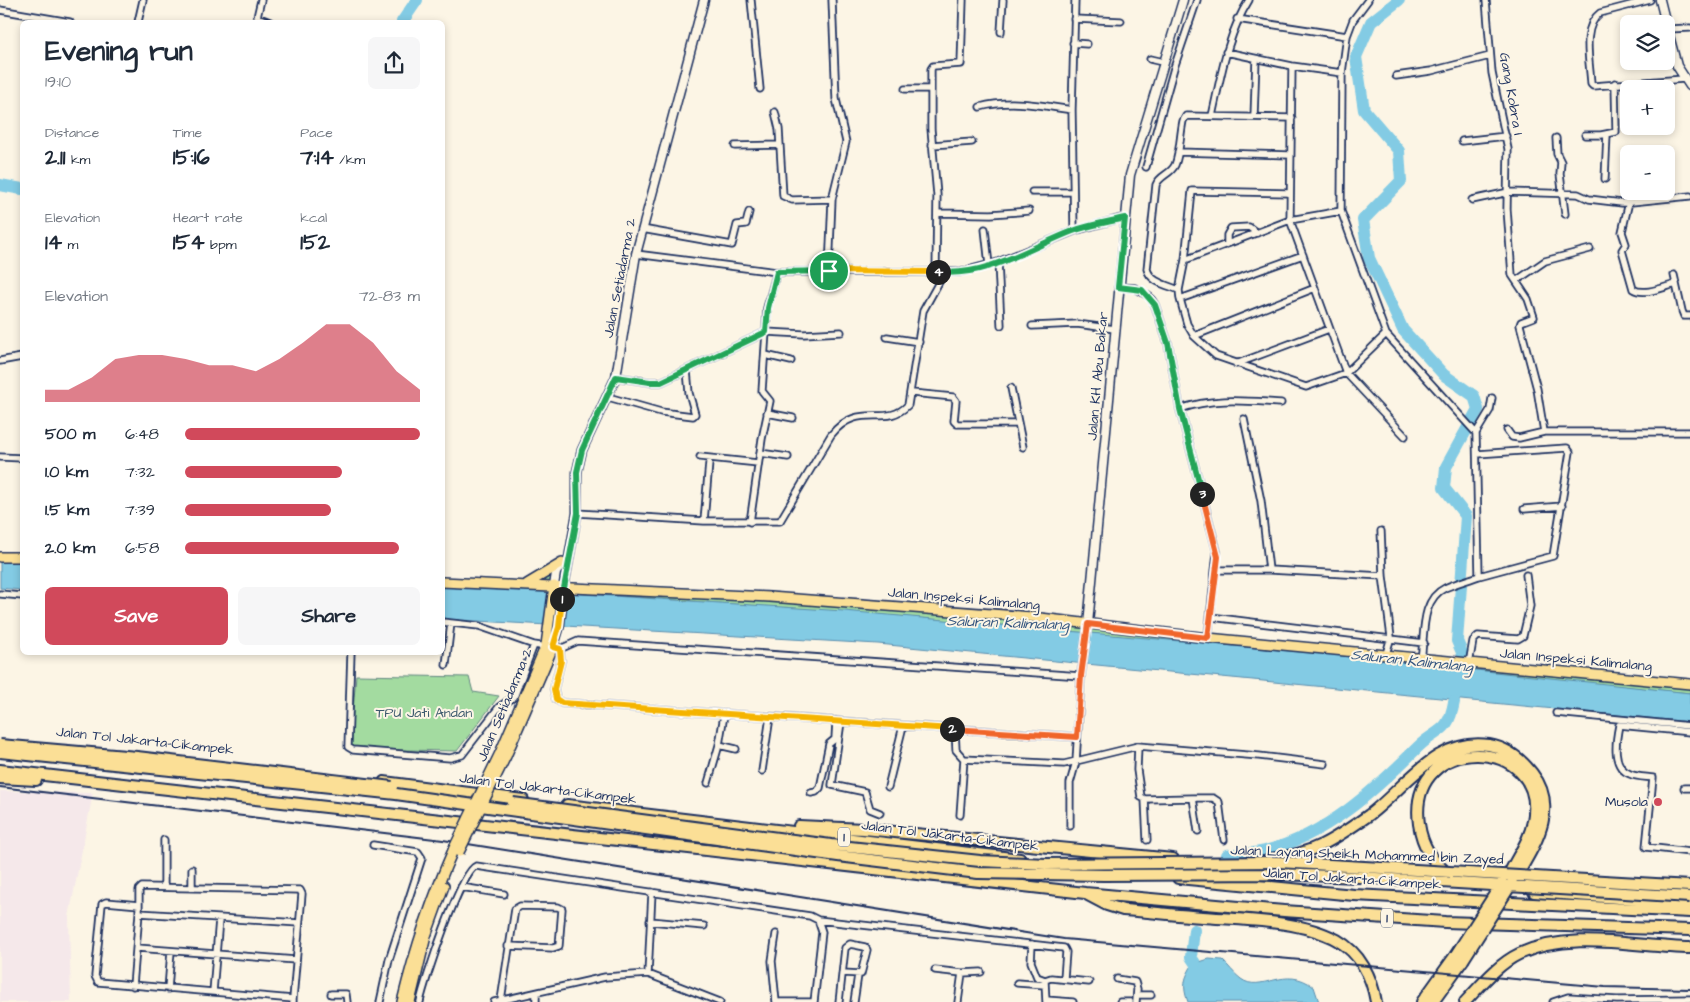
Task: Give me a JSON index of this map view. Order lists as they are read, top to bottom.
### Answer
{
  "streets": {
    "highway": ["Jalan Tol Jakarta–Cikampek", "1", "Jalan Layang Sheikh Mohammed bin Zayed"],
    "main road": ["Jalan Setiadarma 2", "Jalan Inspeksi Kalimalang"],
    "street": ["Gang Kobra I", "Jalan KH Abu Bakar"]
  },
  "crossings": [
    ["Jalan Setiadarma 2", "Jalan Inspeksi Kalimalang"],
    ["Jalan KH Abu Bakar", "Jalan Inspeksi Kalimalang"]
  ],
  "water": ["Saluran Kalimalang"],
  "parks": ["TPU Jati Andan"],
  "places": ["Musola"],
  "page": {
    "map_buttons": ["+", "−"],
    "heading": ["Evening run", "19:10"],
    "stats": [
      ["Distance", "2.11 km"],
      ["Time", "15:16"],
      ["Pace", "7:14 /km"],
      ["Elevation", "14 m"],
      ["Heart rate", "154 bpm"],
      ["kcal", "152"]
    ],
    "pins": [
      "4",
      "3",
      "1",
      "2"
    ],
    "chart": ["Elevation", "72–83 m"],
    "list": [
      {
        "name": "500 m",
        "note": "6:48"
      },
      {
        "name": "1.0 km",
        "note": "7:32"
      },
      {
        "name": "1.5 km",
        "note": "7:39"
      },
      {
        "name": "2.0 km",
        "note": "6:58"
      }
    ],
    "buttons": ["Save", "Share"]
  }
}
